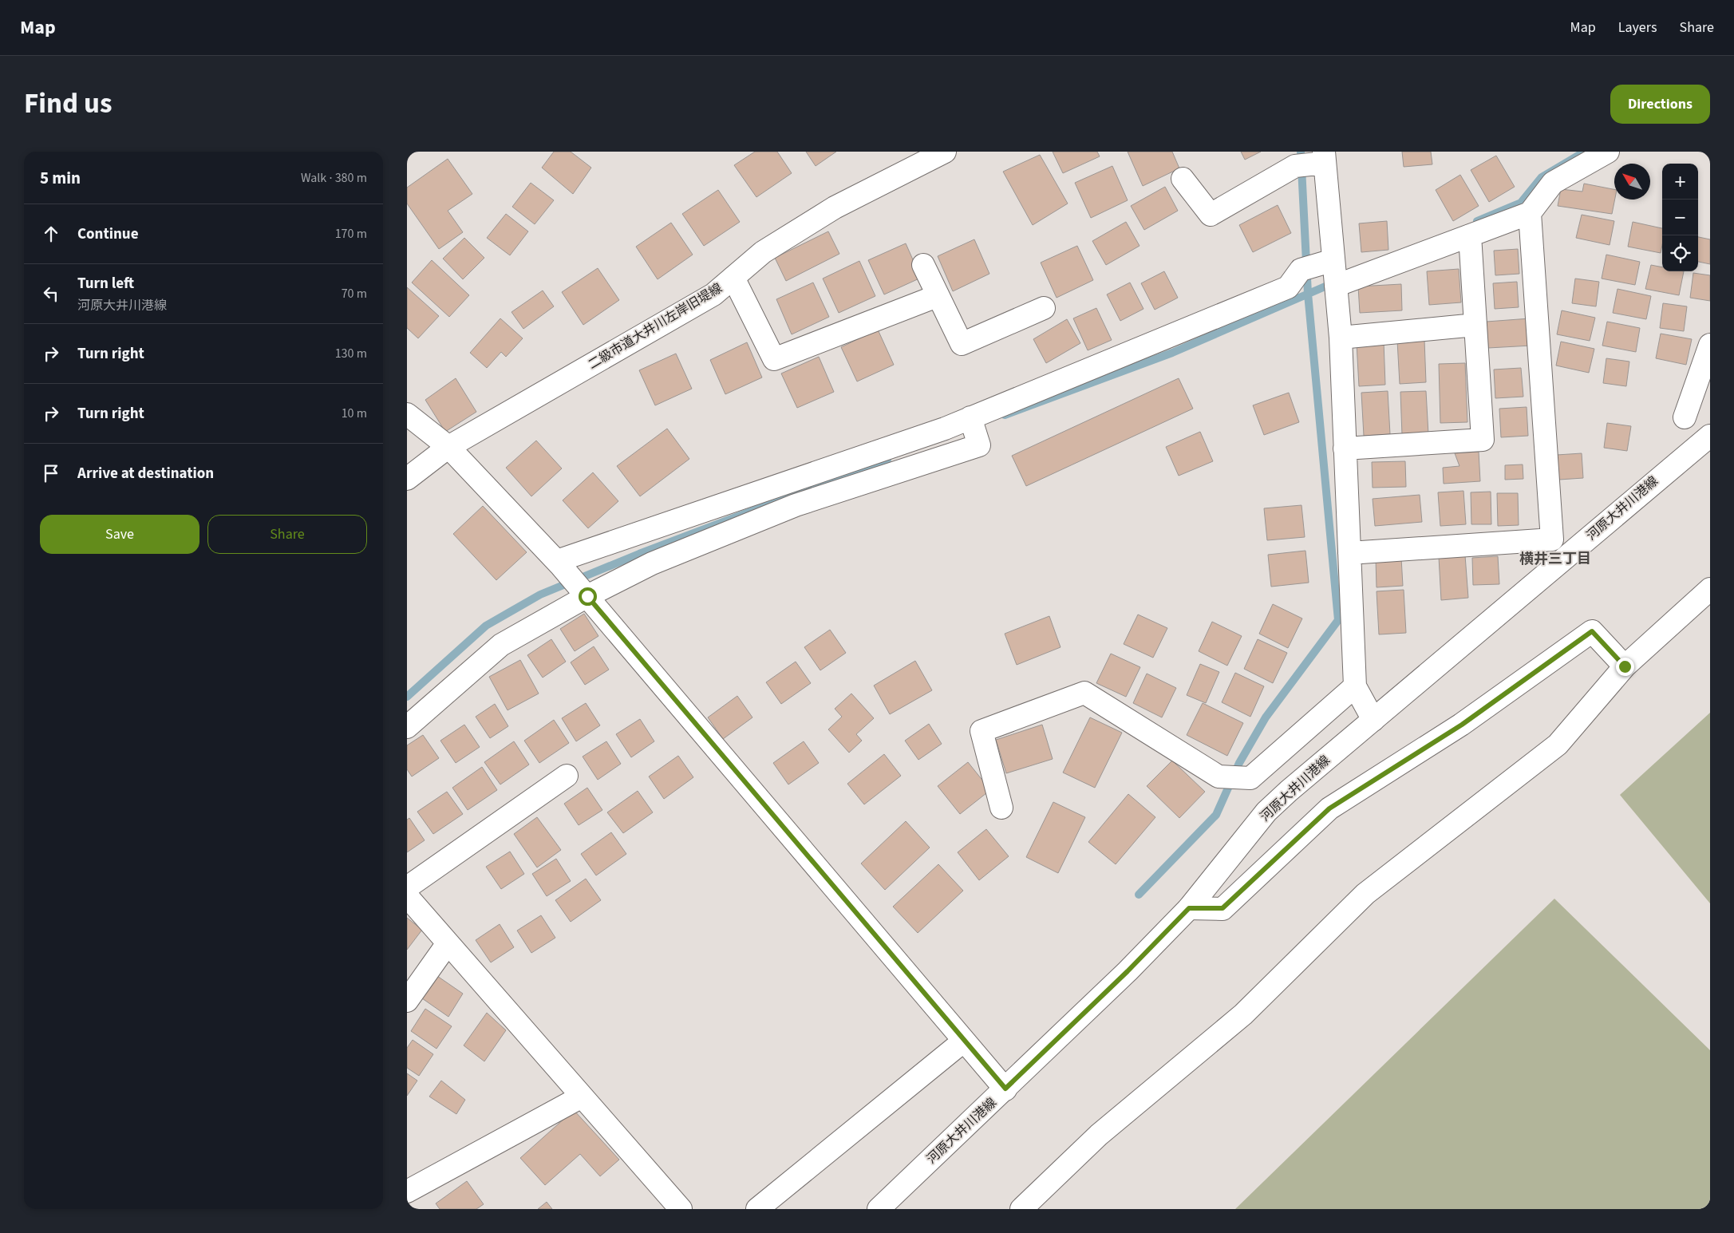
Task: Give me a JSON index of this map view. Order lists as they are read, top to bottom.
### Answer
{
  "streets": {
    "street": ["二級市道大井川左岸旧堤線", "河原大井川港線"]
  },
  "districts": ["横井三丁目"],
  "north": "top left",
  "page": {
    "header": "Map",
    "nav": ["Map", "Layers", "Share"],
    "title": "Find us",
    "buttons": [
      "Directions",
      ["Save", "Share"]
    ],
    "heading": ["5 min", "Walk · 380 m"],
    "map_buttons": ["+", "−"],
    "list": [
      ["Continue", "170 m"],
      ["Turn left", "河原大井川港線", "70 m"],
      ["Turn right", "130 m"],
      ["Turn right", "10 m"],
      "Arrive at destination"
    ]
  }
}
